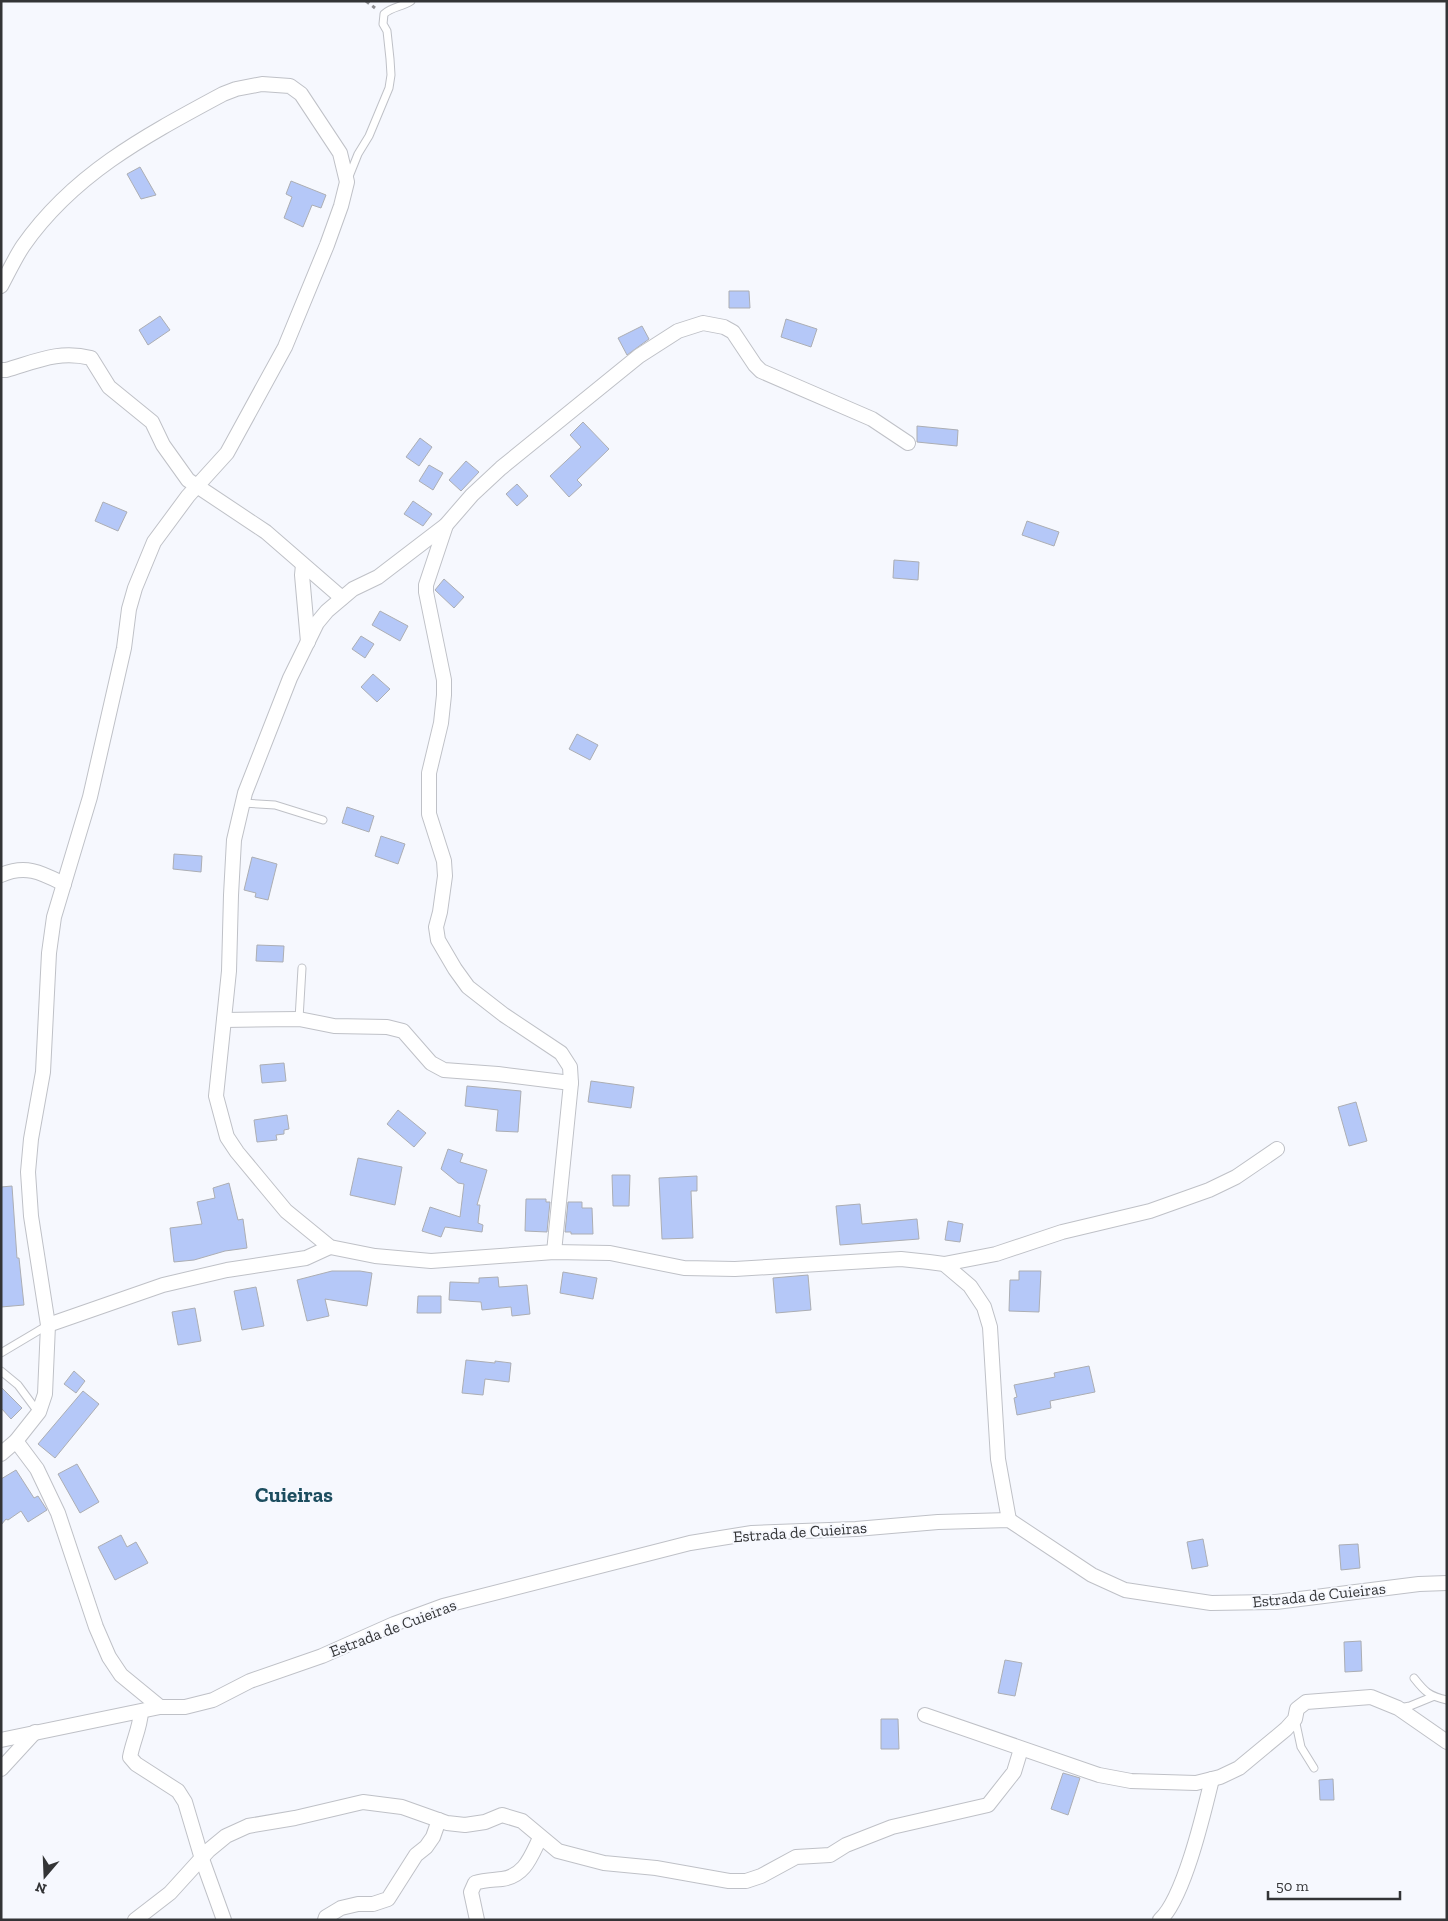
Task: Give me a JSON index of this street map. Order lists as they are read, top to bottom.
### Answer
{
  "streets": {
    "street": ["Estrada de Cuieiras"]
  },
  "districts": ["Cuieiras"],
  "scale_bar": "50 m",
  "north": "bottom"
}
